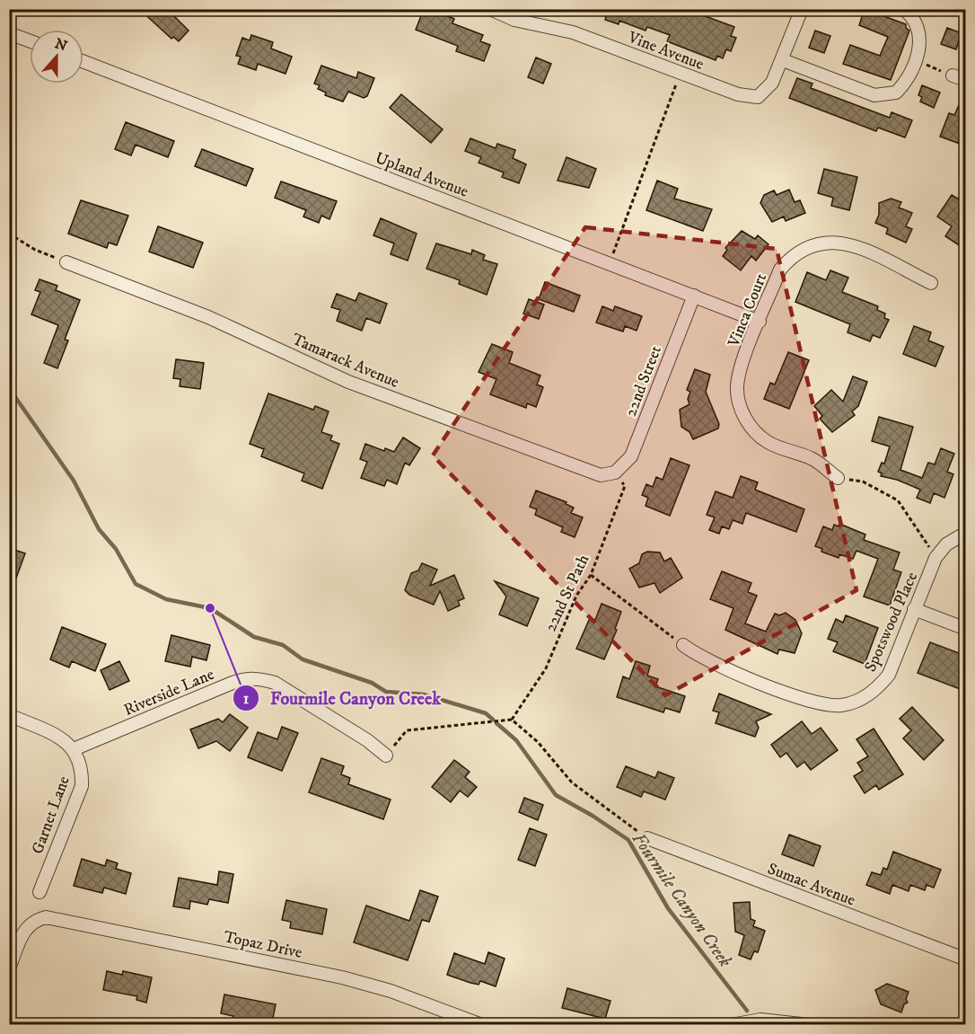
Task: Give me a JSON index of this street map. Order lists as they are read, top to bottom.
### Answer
{
  "streets": {
    "street": [
      "Vine Avenue",
      "Upland Avenue",
      "Vinca Court",
      "Tamarack Avenue",
      "22nd Street",
      "Spotswood Place",
      "Riverside Lane",
      "Garnet Lane",
      "Sumac Avenue",
      "Topaz Drive"
    ],
    "path": ["22nd St Path"]
  },
  "crossings": [
    ["Upland Avenue", "Vinca Court"],
    ["Upland Avenue", "22nd Street"],
    ["Tamarack Avenue", "22nd Street"],
    ["Tamarack Avenue", "22nd St Path"],
    ["22nd Street", "22nd St Path"],
    ["Riverside Lane", "Garnet Lane"]
  ],
  "water": ["Fourmile Canyon Creek"],
  "places": ["Fourmile Canyon Creek"],
  "north": "top"
}
